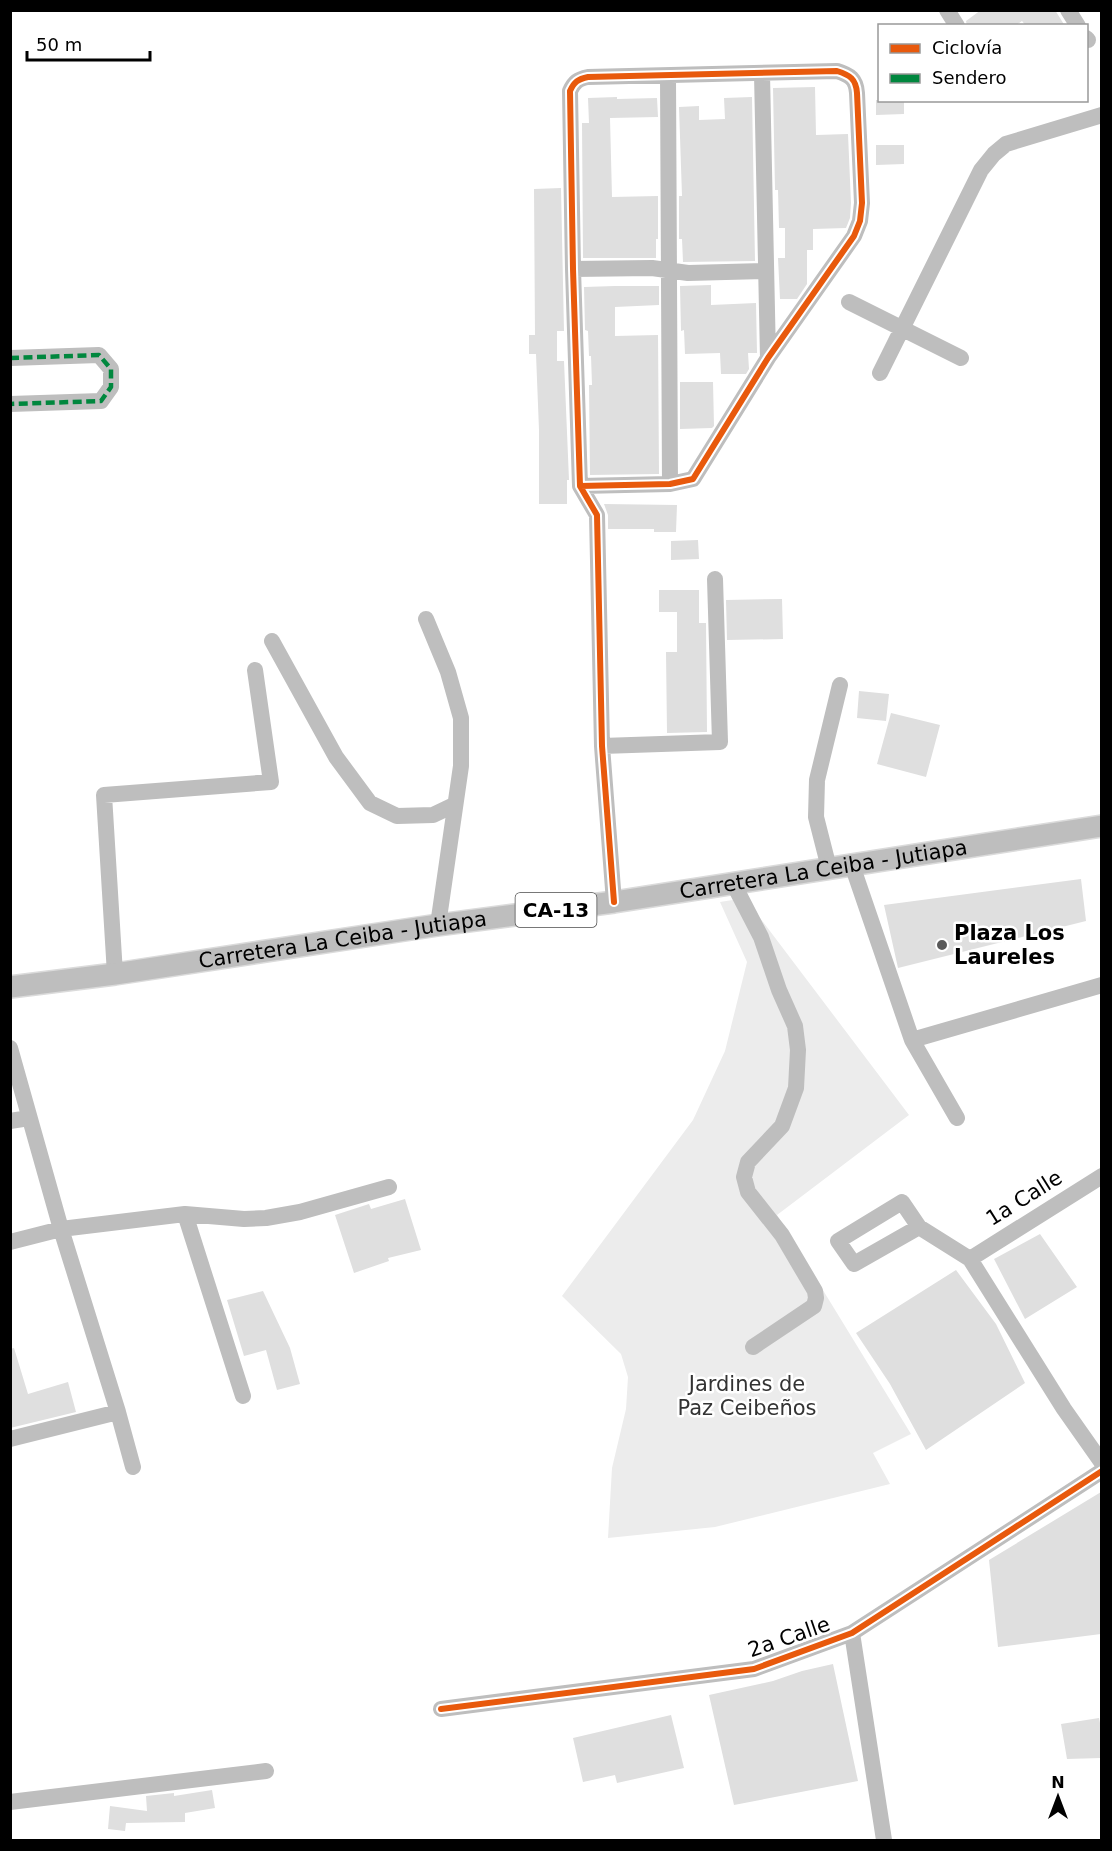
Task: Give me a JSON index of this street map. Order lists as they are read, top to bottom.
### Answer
{
  "streets": {
    "main road": ["Carretera La Ceiba - Jutiapa", "CA-13"],
    "street": ["1a Calle", "2a Calle"]
  },
  "parks": ["Jardines de Paz Ceibeños"],
  "places": ["Plaza Los Laureles"],
  "legend": ["Ciclovía", "Sendero"],
  "scale_bar": "50 m",
  "north": "top"
}
